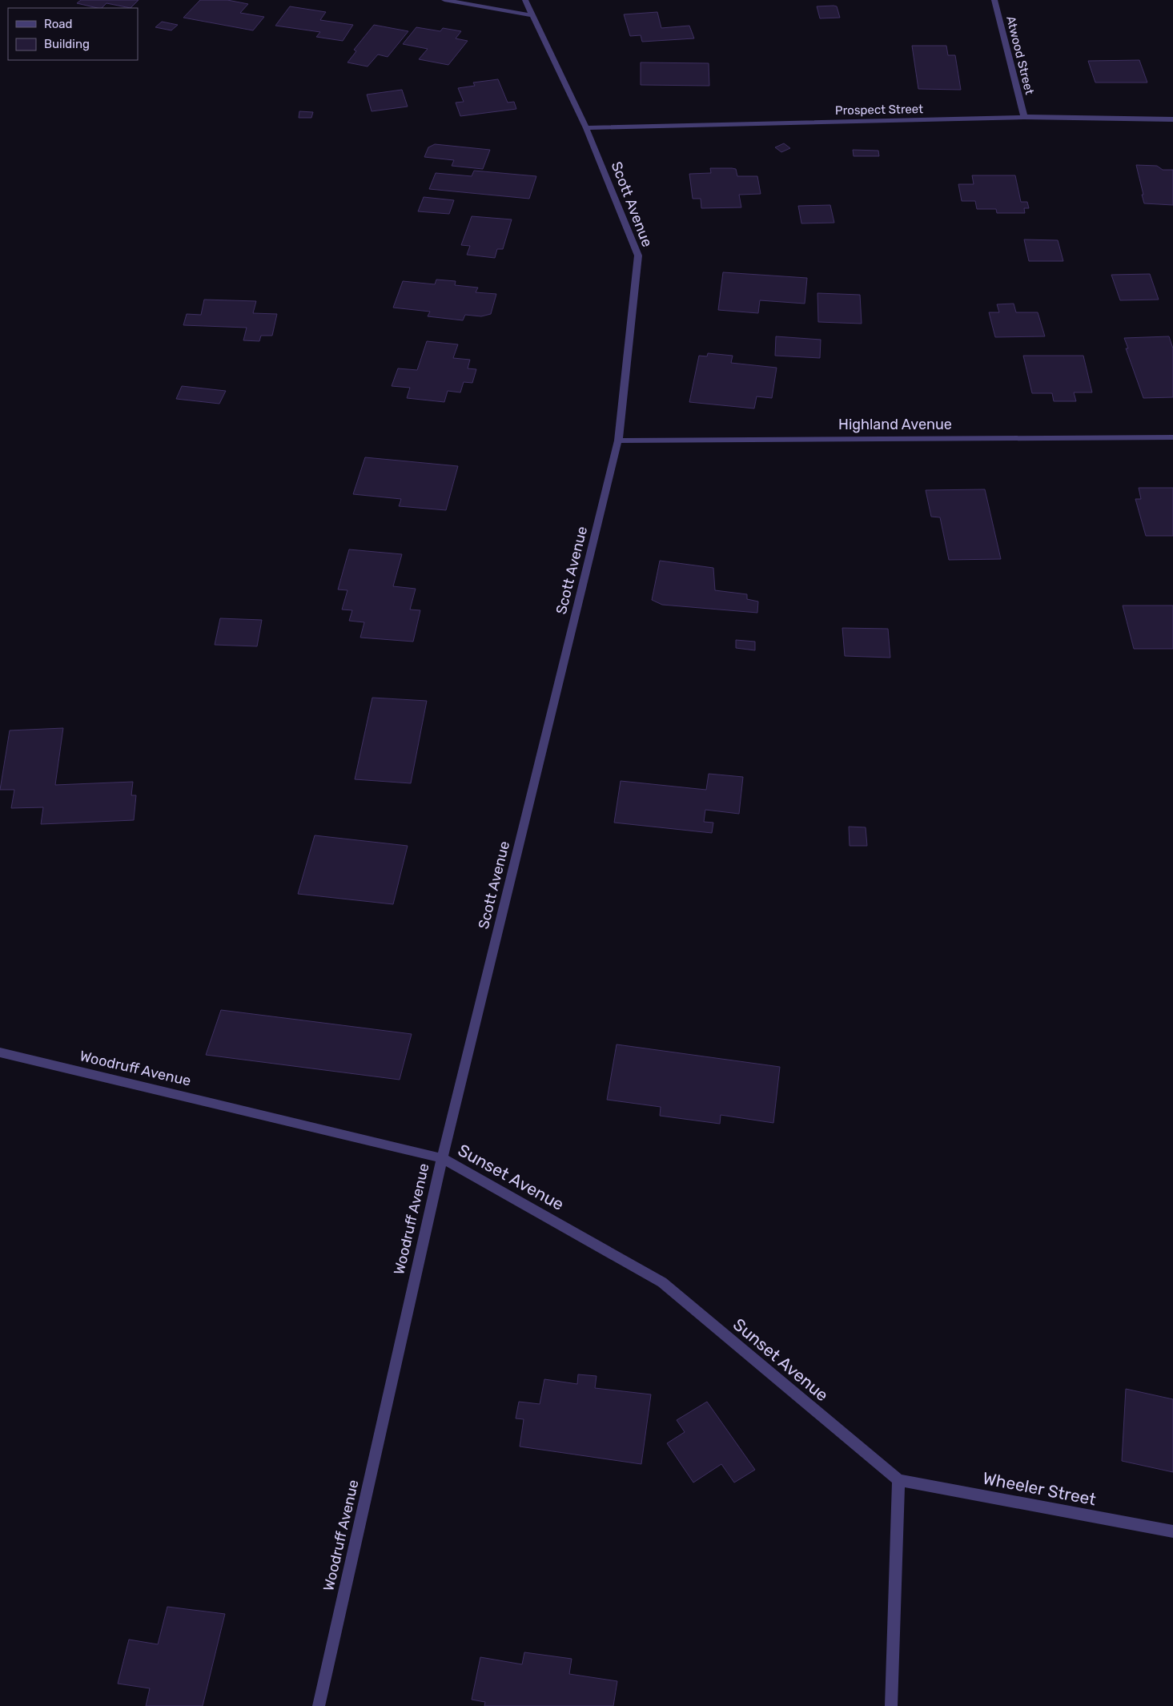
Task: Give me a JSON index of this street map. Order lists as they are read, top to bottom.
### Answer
{
  "streets": {
    "street": [
      "Atwood Street",
      "Prospect Street",
      "Scott Avenue",
      "Highland Avenue",
      "Woodruff Avenue",
      "Sunset Avenue",
      "Wheeler Street"
    ]
  },
  "crossings": [
    ["Atwood Street", "Prospect Street"],
    ["Prospect Street", "Scott Avenue"],
    ["Scott Avenue", "Highland Avenue"],
    ["Scott Avenue", "Woodruff Avenue"],
    ["Scott Avenue", "Sunset Avenue"],
    ["Woodruff Avenue", "Sunset Avenue"],
    ["Sunset Avenue", "Wheeler Street"]
  ],
  "legend": ["Road", "Building"]
}
